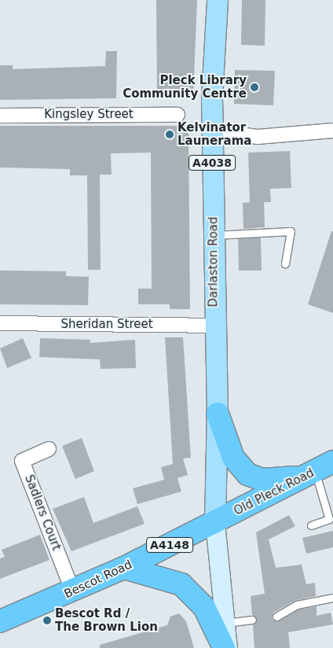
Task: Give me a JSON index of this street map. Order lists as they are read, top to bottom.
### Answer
{
  "streets": {
    "highway": ["Old Pleck Road", "A4148", "Bescot Road"],
    "main road": ["A4038", "Darlaston Road"],
    "street": ["Kingsley Street", "Sheridan Street", "Sadlers Court"]
  },
  "crossings": [
    ["Darlaston Road", "Sheridan Street"],
    ["Darlaston Road", "Old Pleck Road"],
    ["Darlaston Road", "Bescot Road"],
    ["Old Pleck Road", "Bescot Road"],
    ["Sadlers Court", "Bescot Road"]
  ],
  "places": ["Pleck Library Community Centre", "Kelvinator Launerama", "Bescot Rd / The Brown Lion"]
}
